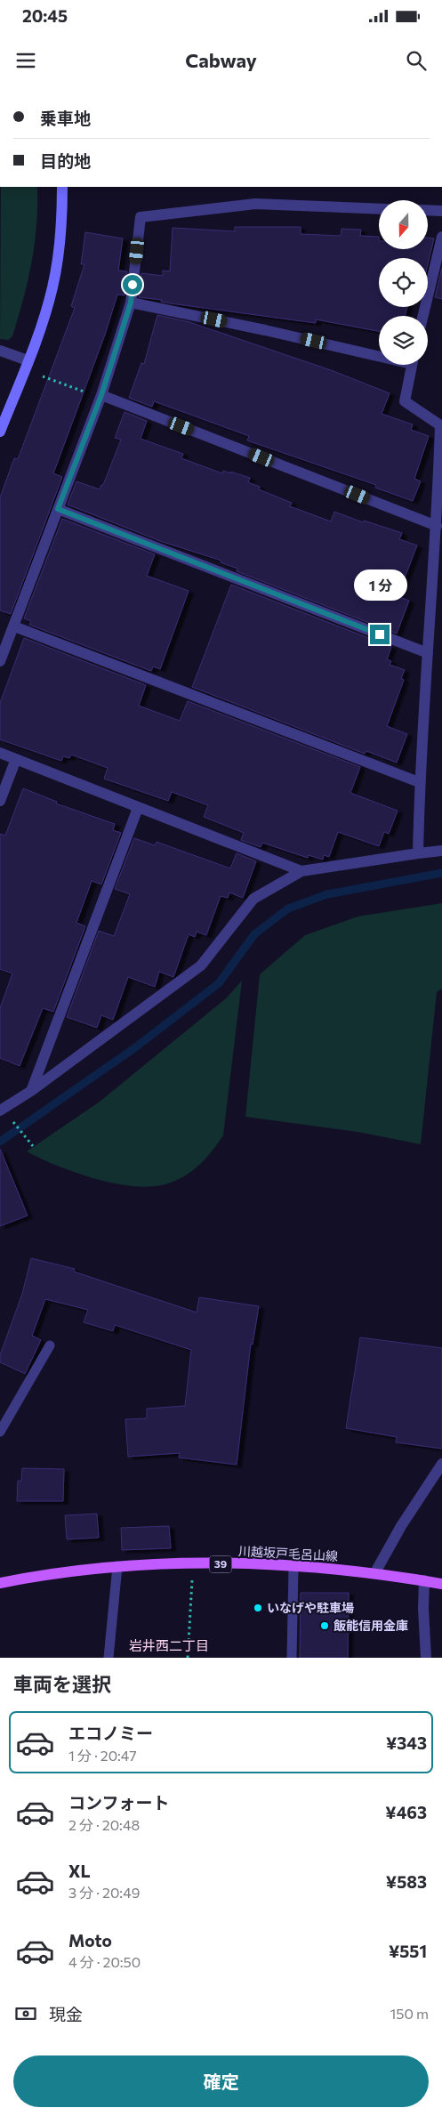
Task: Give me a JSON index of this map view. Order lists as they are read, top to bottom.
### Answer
{
  "streets": {
    "main road": ["川越坂戸毛呂山線", "39"]
  },
  "districts": ["岩井西二丁目"],
  "places": ["いなげや駐車場", "飯能信用金庫"],
  "north": "bottom",
  "page": {
    "status": "20:45",
    "header": "Cabway",
    "banner": ["乗車地", "目的地"],
    "bubble": "1 分",
    "heading": "車両を選択",
    "list": [
      {
        "name": "エコノミー",
        "note": "1 分 · 20:47",
        "value": "¥343"
      },
      {
        "name": "コンフォート",
        "note": "2 分 · 20:48",
        "value": "¥463"
      },
      {
        "name": "XL",
        "note": "3 分 · 20:49",
        "value": "¥583"
      },
      {
        "name": "Moto",
        "note": "4 分 · 20:50",
        "value": "¥551"
      }
    ],
    "pay": ["現金", "150 m"],
    "buttons": "確定"
  }
}
